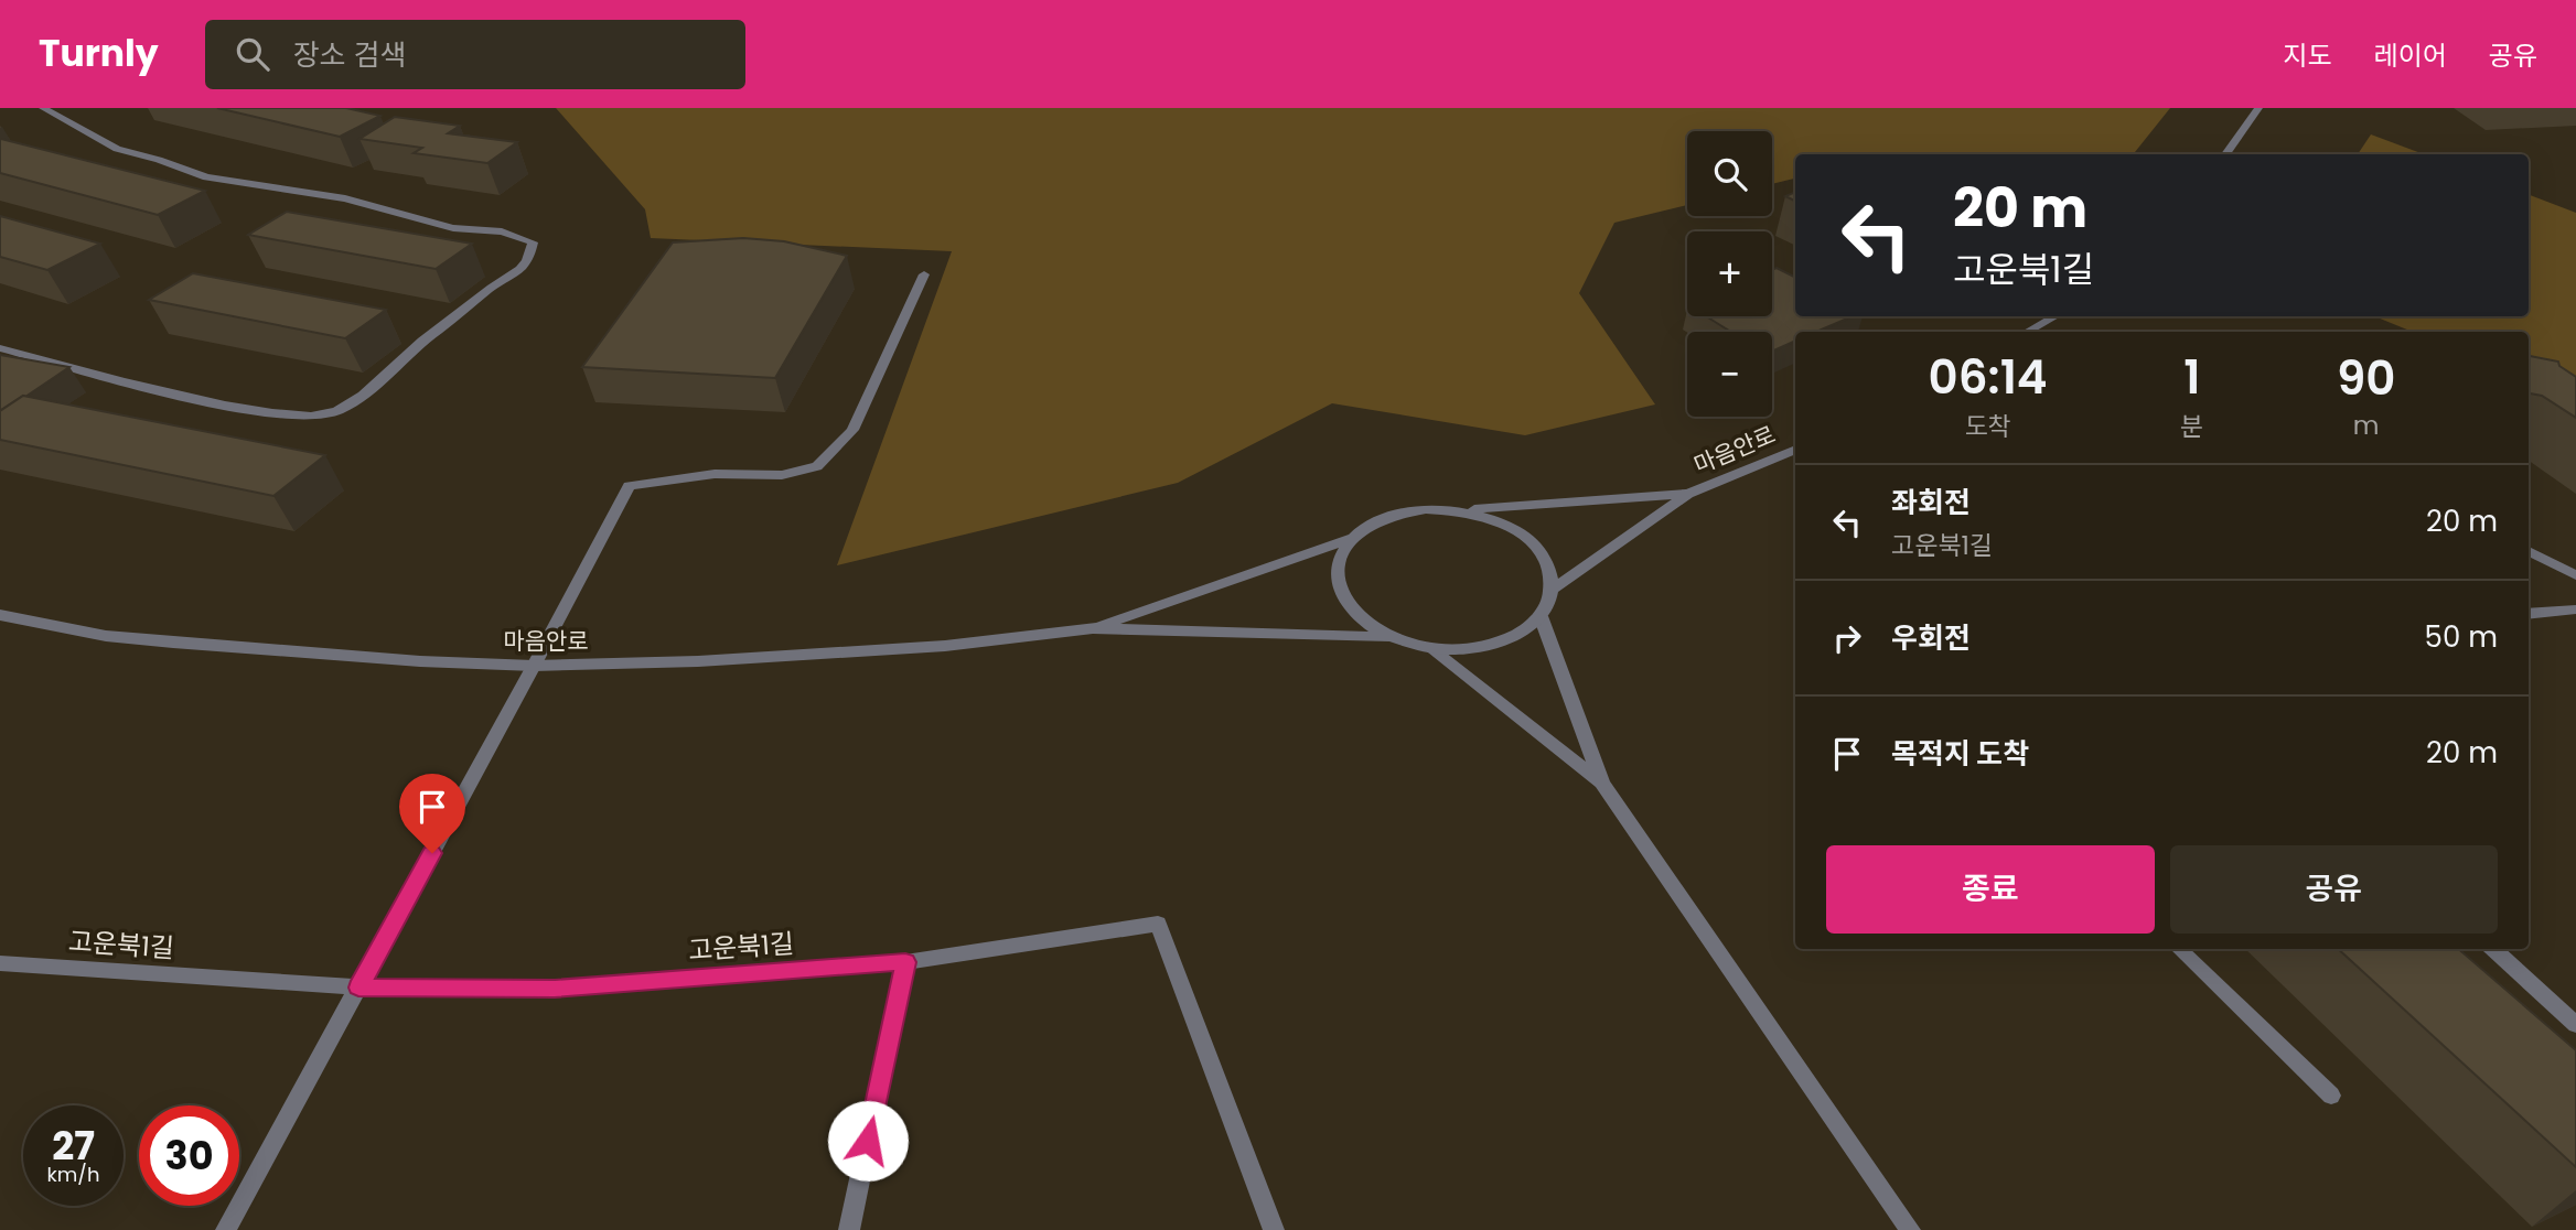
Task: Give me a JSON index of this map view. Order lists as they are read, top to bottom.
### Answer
{
  "streets": {
    "street": ["마음안로", "고운북1길"]
  },
  "page": {
    "header": "Turnly",
    "search": "장소 검색",
    "nav": ["지도", "레이어", "공유"],
    "map_buttons": ["+", "−"],
    "turn": ["20 m", "고운북1길"],
    "eta": [
      "06:14",
      "도착",
      "1",
      "분",
      "90",
      "m"
    ],
    "list": [
      {
        "name": "좌회전",
        "note": "고운북1길",
        "value": "20 m"
      },
      {
        "name": "우회전",
        "value": "50 m"
      },
      {
        "name": "목적지 도착",
        "value": "20 m"
      }
    ],
    "buttons": ["종료", "공유"],
    "speed": "27 km/h",
    "limit": "30"
  }
}
